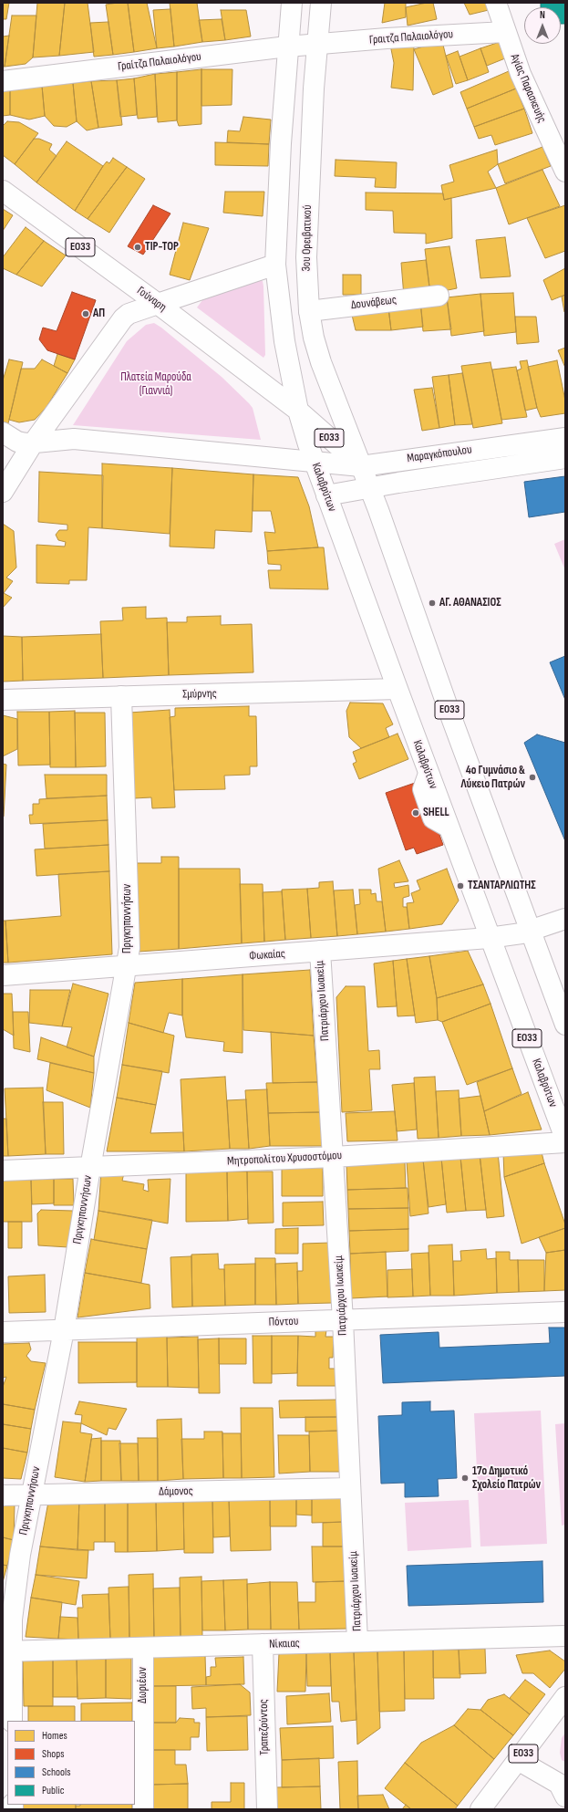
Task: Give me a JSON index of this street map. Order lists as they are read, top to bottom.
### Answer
{
  "streets": {
    "street": [
      "Γραιτζα Παλαιολόγου",
      "Γραίτζα Παλαιολόγου",
      "Αγίας Παρασκευής",
      "3ου Ορειβατικού",
      "ΕΟ33",
      "Γούναρη",
      "Δουνάβεως",
      "Μαραγκόπουλου",
      "Καλαβρύτων",
      "Σμύρνης",
      "Πριγκηποννήσων",
      "Φωκαίας",
      "Πατριάρχου Ιωακείμ",
      "Μητροπολίτου Χρυσοστόμου",
      "Πόντου",
      "Δάμονος",
      "Νίκαιας",
      "Δωριέων",
      "Τραπεζούντος"
    ]
  },
  "crossings": [
    ["Γραιτζα Παλαιολόγου", "Γραίτζα Παλαιολόγου"],
    ["Γραιτζα Παλαιολόγου", "Αγίας Παρασκευής"],
    ["Γραιτζα Παλαιολόγου", "3ου Ορειβατικού"],
    ["Γραίτζα Παλαιολόγου", "3ου Ορειβατικού"],
    ["3ου Ορειβατικού", "ΕΟ33"],
    ["3ου Ορειβατικού", "Δουνάβεως"],
    ["3ου Ορειβατικού", "Μαραγκόπουλου"],
    ["ΕΟ33", "Γούναρη"],
    ["ΕΟ33", "Μαραγκόπουλου"],
    ["ΕΟ33", "Καλαβρύτων"],
    ["ΕΟ33", "Φωκαίας"],
    ["Γούναρη", "Καλαβρύτων"],
    ["Μαραγκόπουλου", "Καλαβρύτων"],
    ["Καλαβρύτων", "Σμύρνης"],
    ["Καλαβρύτων", "Φωκαίας"],
    ["Σμύρνης", "Πριγκηποννήσων"],
    ["Πριγκηποννήσων", "Φωκαίας"],
    ["Πριγκηποννήσων", "Μητροπολίτου Χρυσοστόμου"],
    ["Πριγκηποννήσων", "Πόντου"],
    ["Πριγκηποννήσων", "Δάμονος"],
    ["Πριγκηποννήσων", "Νίκαιας"],
    ["Φωκαίας", "Πατριάρχου Ιωακείμ"],
    ["Πατριάρχου Ιωακείμ", "Μητροπολίτου Χρυσοστόμου"],
    ["Πατριάρχου Ιωακείμ", "Πόντου"],
    ["Πατριάρχου Ιωακείμ", "Δάμονος"],
    ["Πατριάρχου Ιωακείμ", "Νίκαιας"],
    ["Νίκαιας", "Δωριέων"],
    ["Νίκαιας", "Τραπεζούντος"]
  ],
  "parks": ["Πλατεία Μαρούδα (Γιαννιά)"],
  "places": [
    "TIP-TOP",
    "ΑΠ",
    "ΑΓ. ΑΘΑΝΑΣΙΟΣ",
    "4ο Γυμνάσιο & Λύκειο Πατρών",
    "SHELL",
    "ΤΣΑΝΤΑΡΛΙΩΤΗΣ",
    "17ο Δημοτικό Σχολείο Πατρών"
  ],
  "legend": [
    "Homes",
    "Shops",
    "Schools",
    "Public"
  ],
  "north": "top"
}
